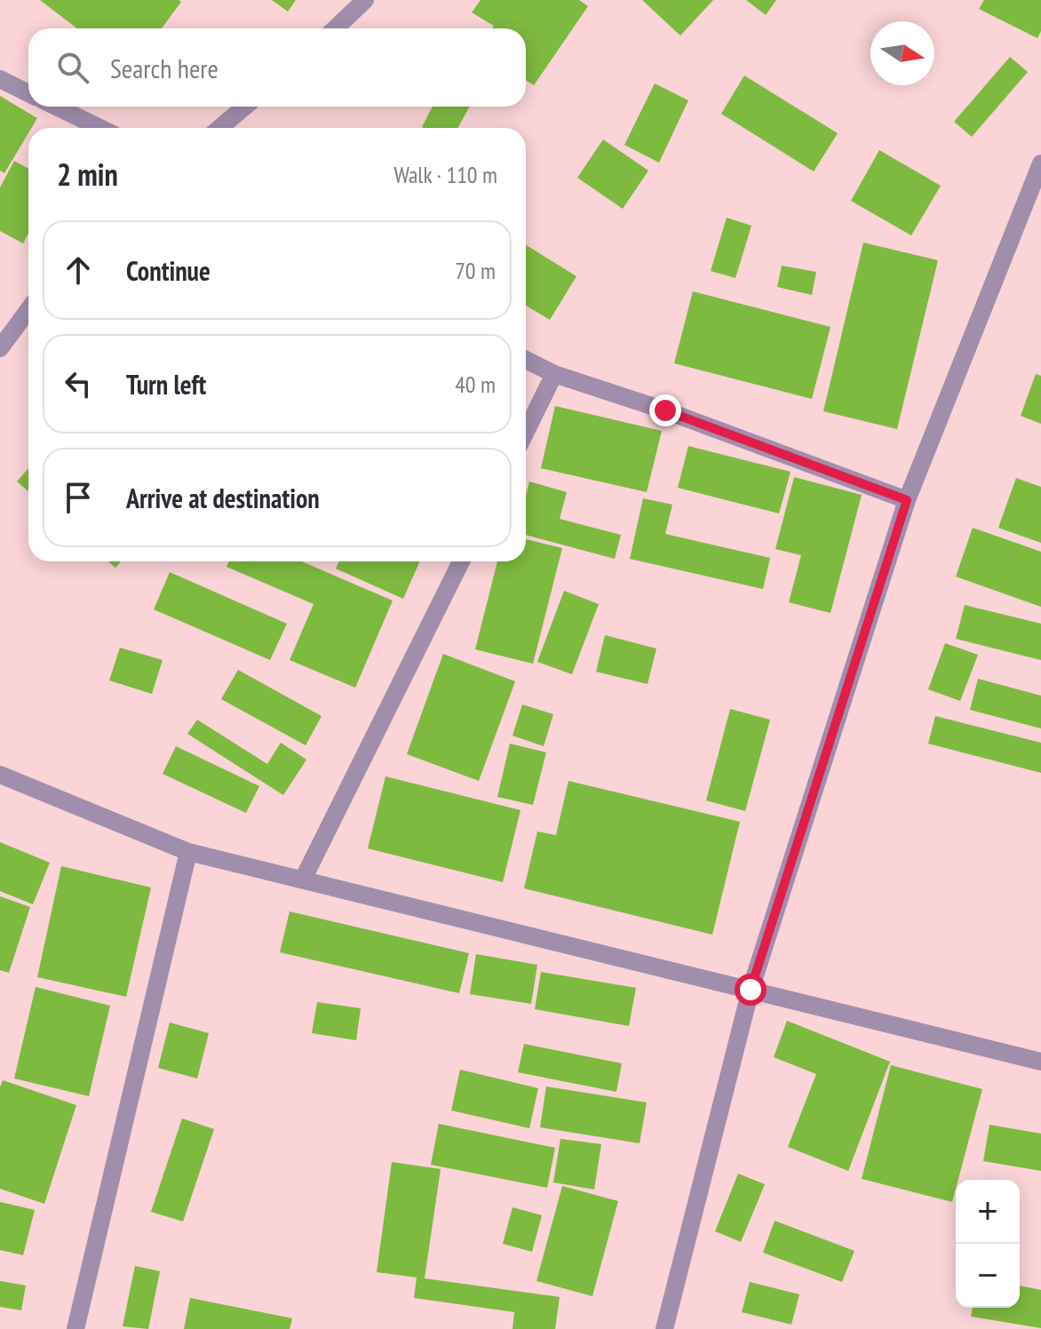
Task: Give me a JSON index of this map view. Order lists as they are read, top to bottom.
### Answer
{
  "north": "right",
  "page": {
    "search": "Search here",
    "heading": ["2 min", "Walk · 110 m"],
    "list": [
      ["Continue", "70 m"],
      ["Turn left", "40 m"],
      "Arrive at destination"
    ],
    "map_buttons": ["+", "−"]
  }
}
